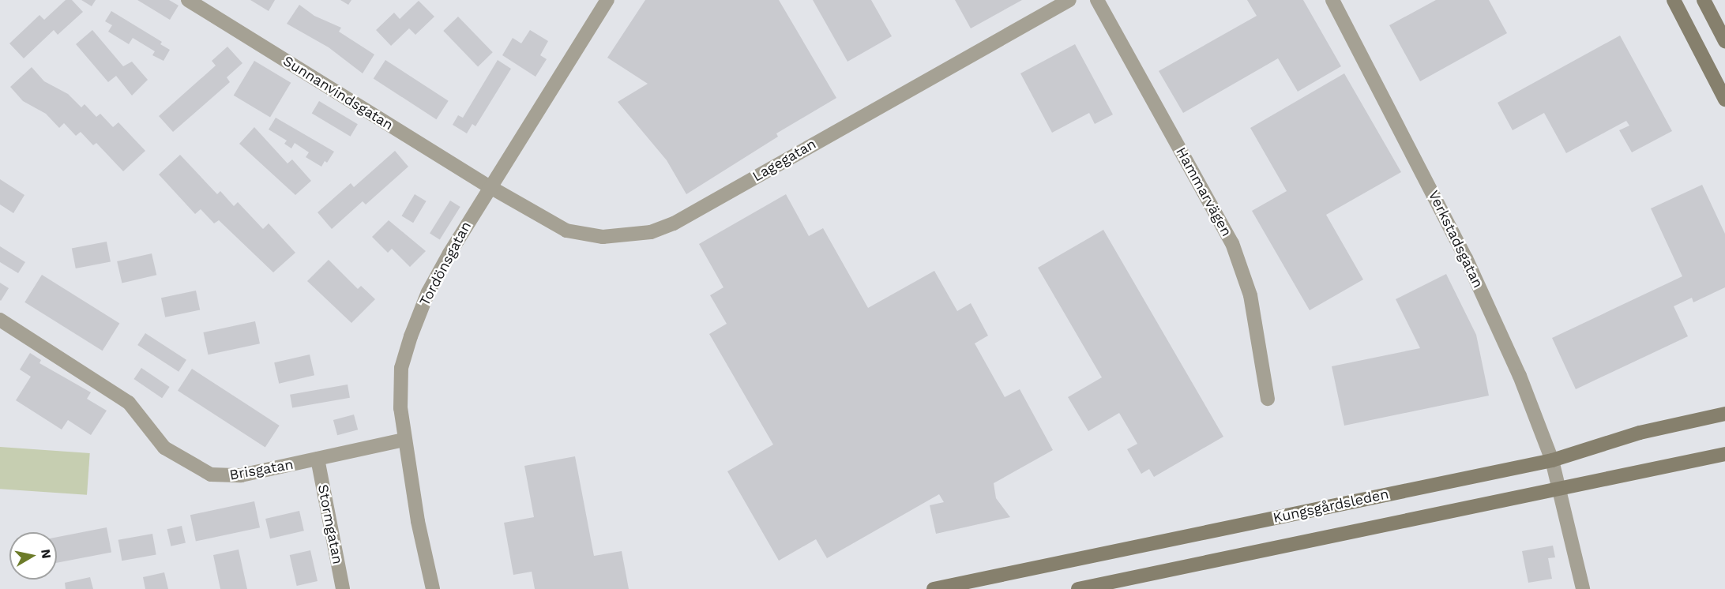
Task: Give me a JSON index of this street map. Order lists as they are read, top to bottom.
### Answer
{
  "streets": {
    "main road": ["Kungsgårdsleden"],
    "street": [
      "Sunnanvindsgatan",
      "Lagegatan",
      "Hammarvägen",
      "Verkstadsgatan",
      "Tordönsgatan",
      "Brisgatan",
      "Stormgatan"
    ]
  },
  "crossings": [
    ["Sunnanvindsgatan", "Lagegatan"],
    ["Sunnanvindsgatan", "Tordönsgatan"],
    ["Lagegatan", "Tordönsgatan"],
    ["Verkstadsgatan", "Kungsgårdsleden"],
    ["Tordönsgatan", "Brisgatan"],
    ["Brisgatan", "Stormgatan"]
  ],
  "north": "right"
}
